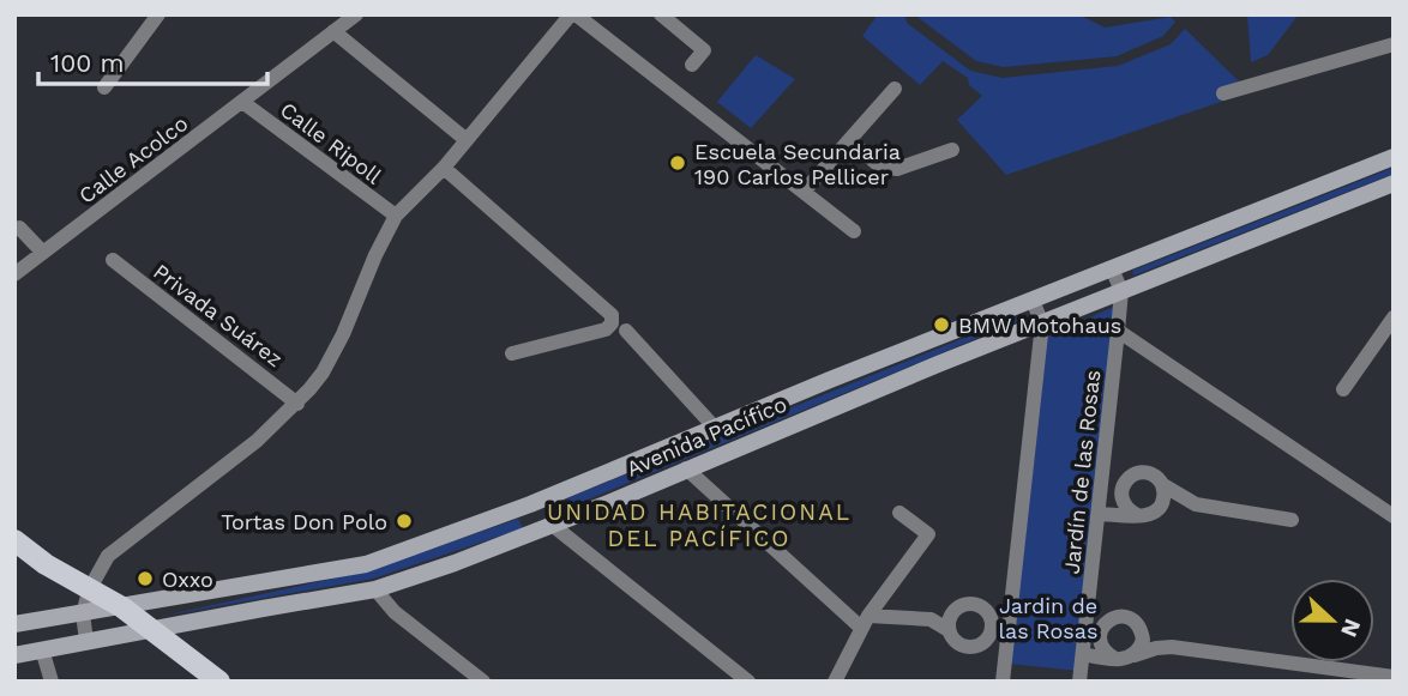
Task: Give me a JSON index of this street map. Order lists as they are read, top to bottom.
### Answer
{
  "streets": {
    "street": [
      "Calle Ripoll",
      "Calle Acolco",
      "Privada Suárez",
      "Avenida Pacífico",
      "Jardín de las Rosas"
    ]
  },
  "crossings": [
    ["Calle Ripoll", "Calle Acolco"],
    ["Avenida Pacífico", "Jardín de las Rosas"]
  ],
  "districts": ["UNIDAD HABITACIONAL DEL PACÍFICO"],
  "parks": ["Jardin de las Rosas"],
  "places": [
    "Escuela Secundaria 190 Carlos Pellicer",
    "BMW Motohaus",
    "Tortas Don Polo",
    "Oxxo"
  ],
  "scale_bar": "100 m",
  "north": "right"
}
